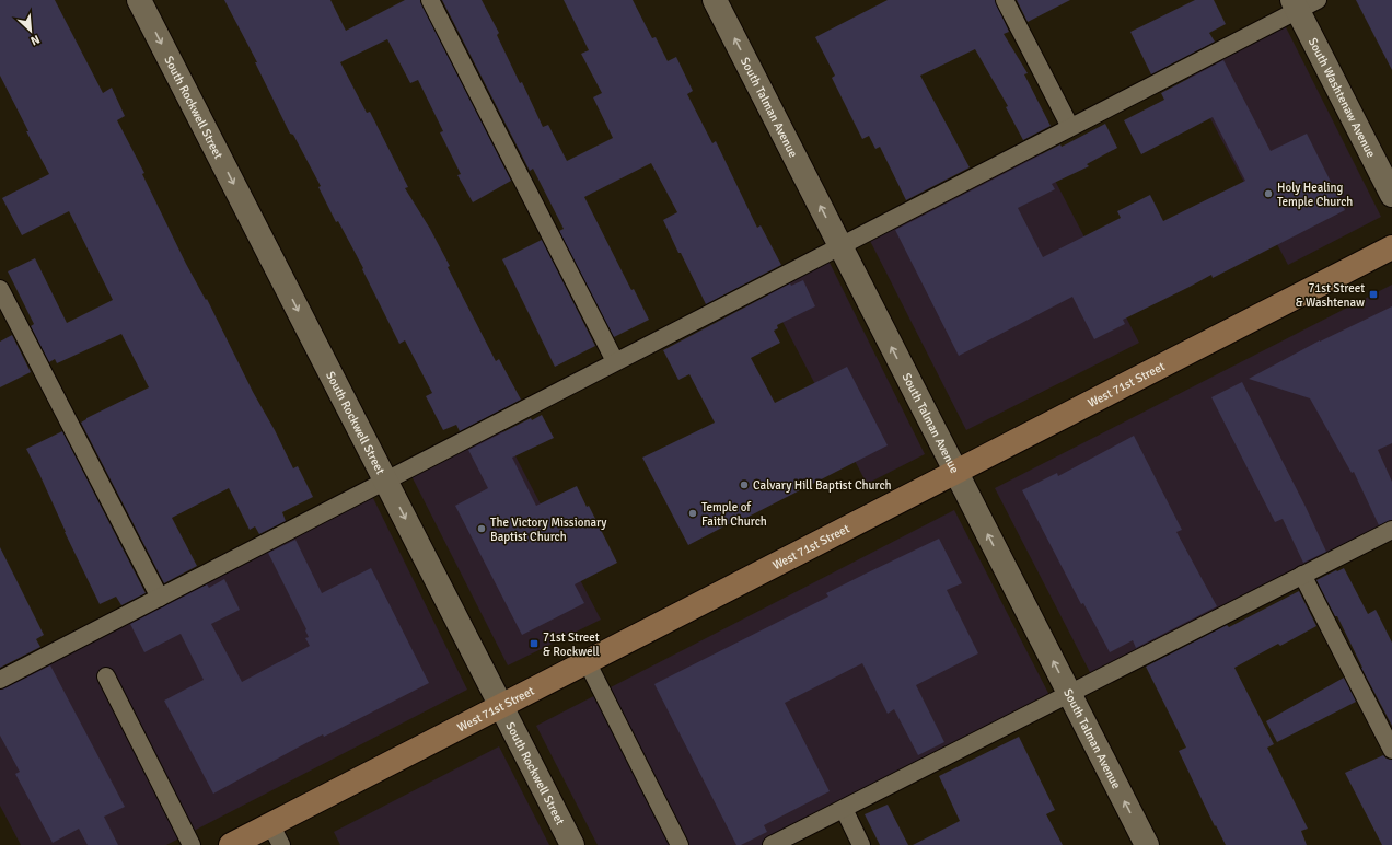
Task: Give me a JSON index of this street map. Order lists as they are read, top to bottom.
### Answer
{
  "streets": {
    "main road": ["West 71st Street"],
    "street": ["South Washtenaw Avenue", "South Rockwell Street", "South Talman Avenue"]
  },
  "crossings": [
    ["South Rockwell Street", "West 71st Street"],
    ["South Talman Avenue", "West 71st Street"]
  ],
  "one_way": ["South Rockwell Street", "South Talman Avenue"],
  "places": {
    "other": [
      "Holy Healing Temple Church",
      "Calvary Hill Baptist Church",
      "Temple of Faith Church",
      "The Victory Missionary Baptist Church"
    ],
    "transit": ["71st Street & Washtenaw", "71st Street & Rockwell"]
  },
  "north": "bottom right"
}
